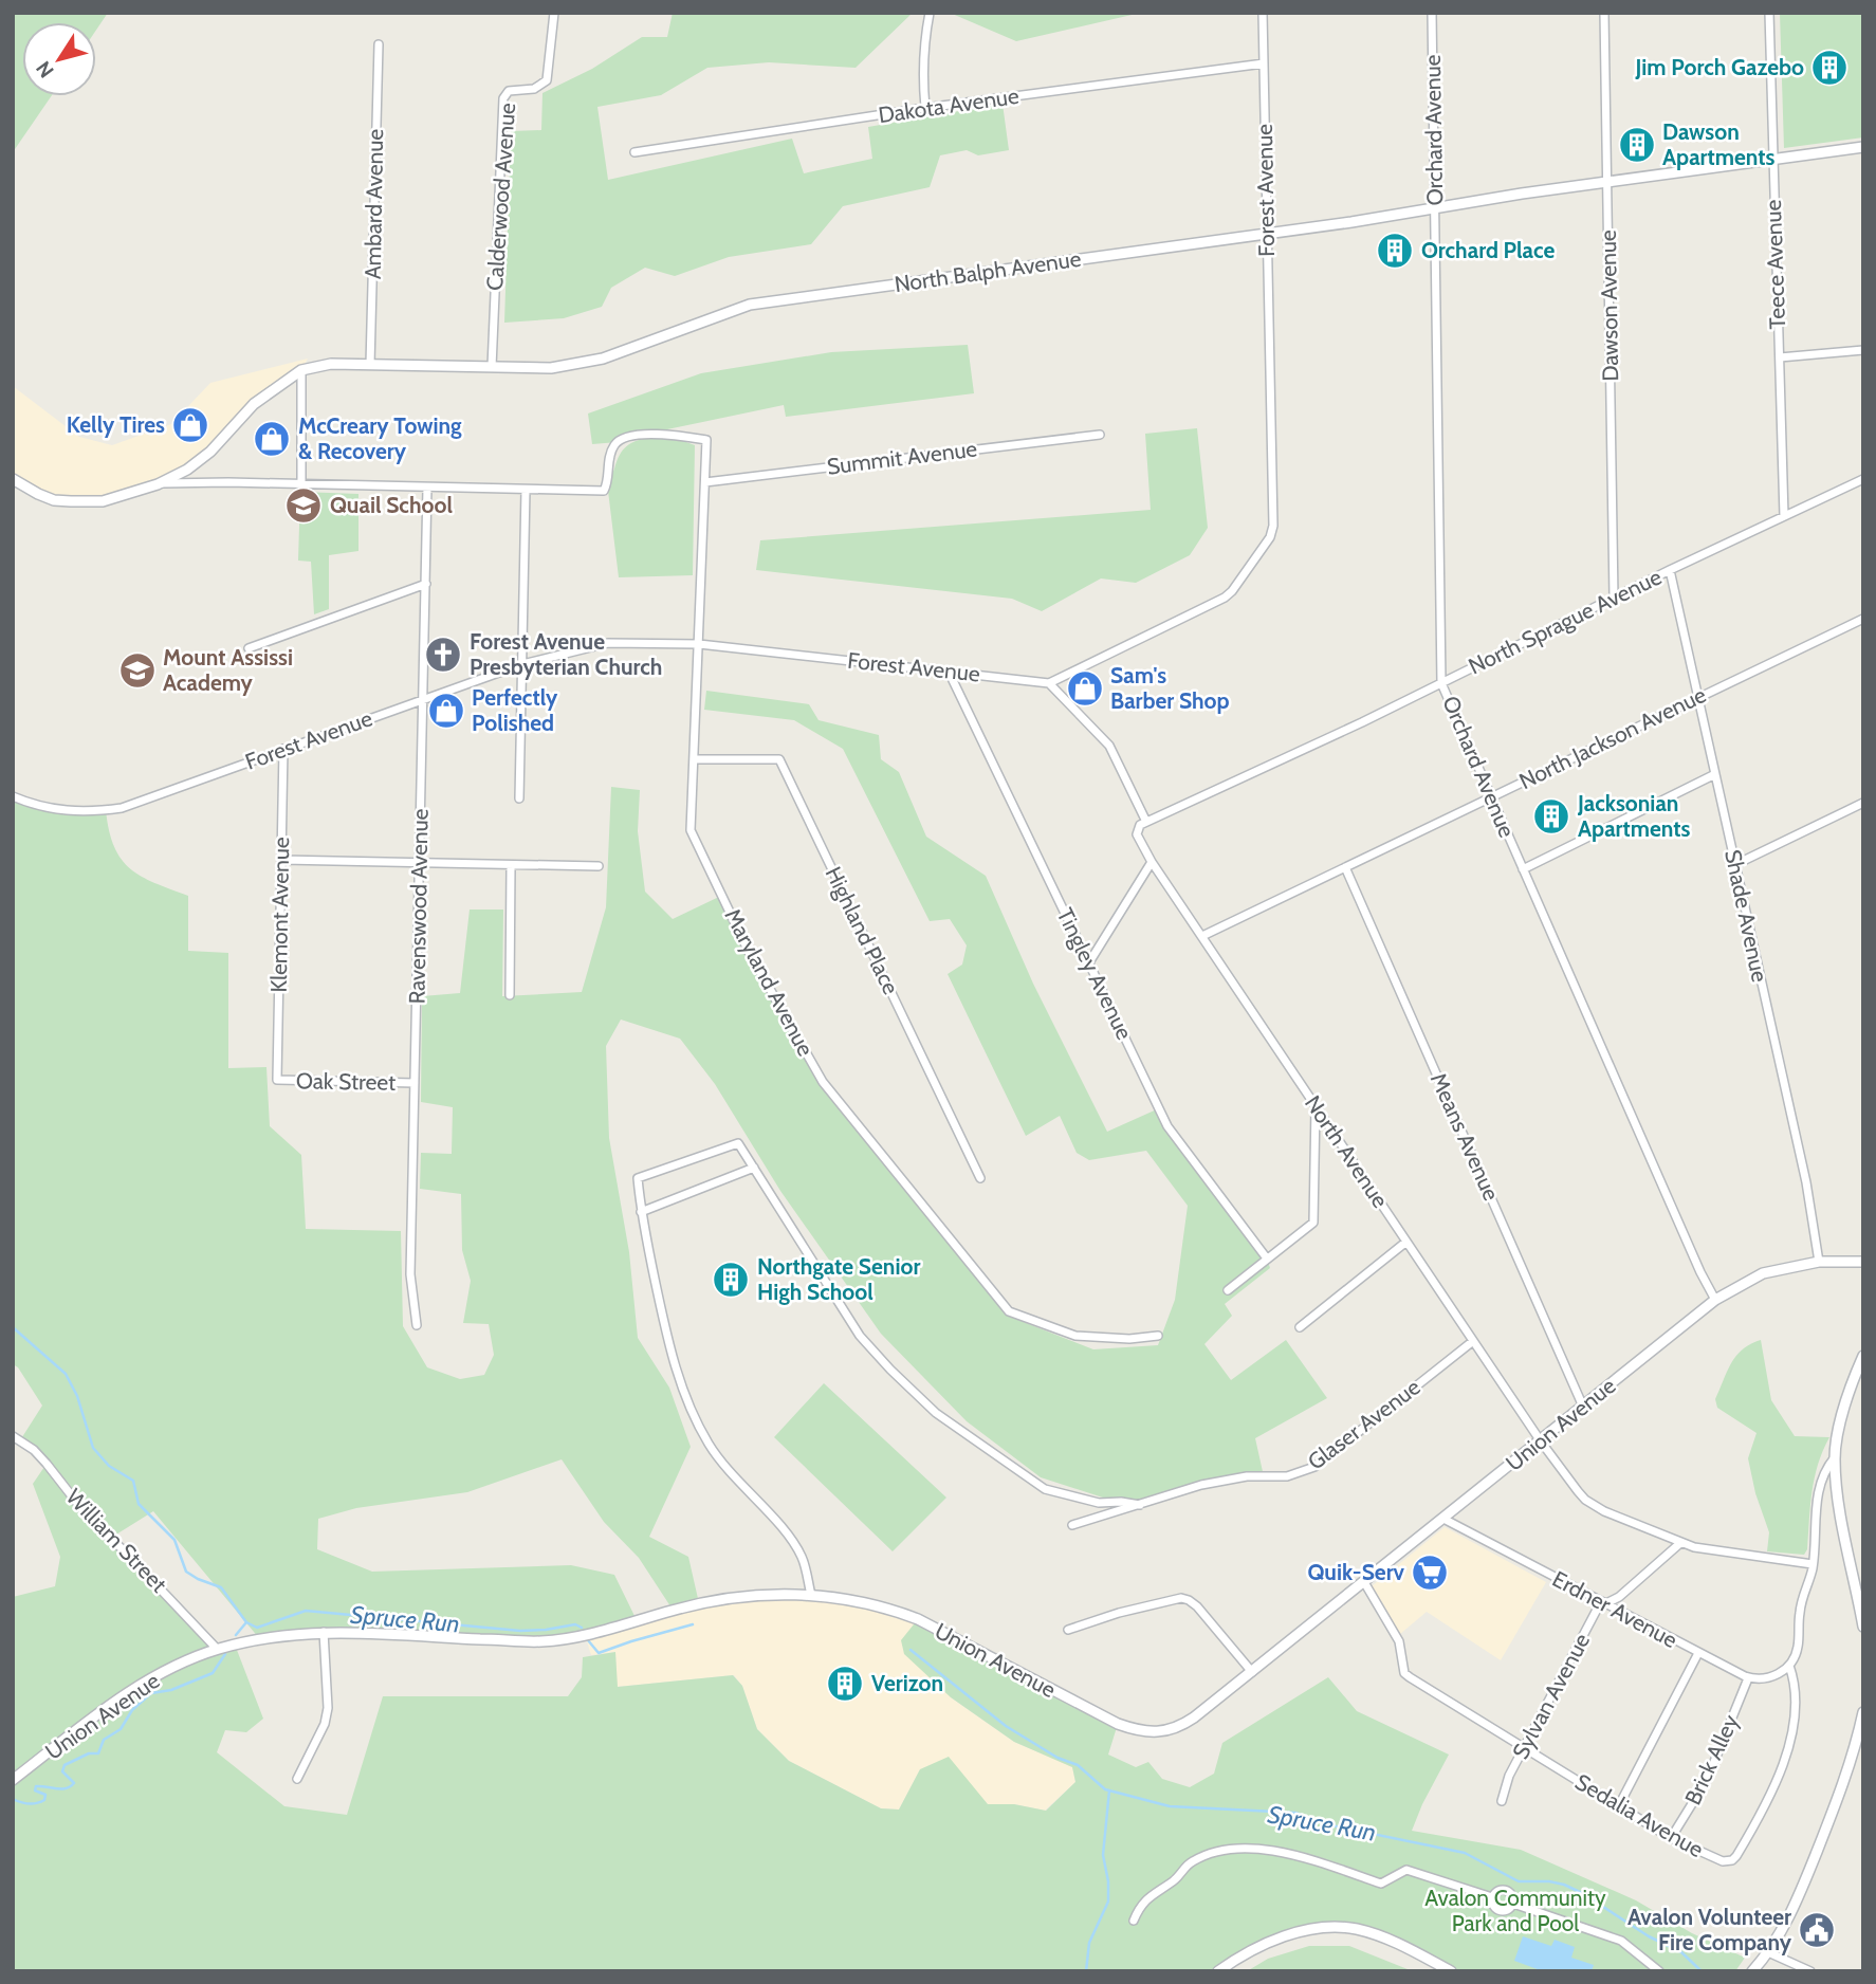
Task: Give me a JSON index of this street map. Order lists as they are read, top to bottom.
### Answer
{
  "streets": {
    "street": [
      "Dakota Avenue",
      "Orchard Avenue",
      "Forest Avenue",
      "Calderwood Avenue",
      "Ambard Avenue",
      "Teece Avenue",
      "North Balph Avenue",
      "Dawson Avenue",
      "Summit Avenue",
      "North Sprague Avenue",
      "North Jackson Avenue",
      "Ravenswood Avenue",
      "Klemont Avenue",
      "Shade Avenue",
      "Highland Place",
      "Tingley Avenue",
      "Maryland Avenue",
      "Oak Street",
      "Means Avenue",
      "North Avenue",
      "Glaser Avenue",
      "Union Avenue",
      "William Street",
      "Erdner Avenue",
      "Sylvan Avenue",
      "Brick Alley",
      "Sedalia Avenue"
    ]
  },
  "crossings": [
    ["Dakota Avenue", "Forest Avenue"],
    ["Orchard Avenue", "North Balph Avenue"],
    ["Orchard Avenue", "North Sprague Avenue"],
    ["Orchard Avenue", "North Jackson Avenue"],
    ["Orchard Avenue", "Union Avenue"],
    ["Forest Avenue", "North Balph Avenue"],
    ["Forest Avenue", "Ravenswood Avenue"],
    ["Forest Avenue", "Klemont Avenue"],
    ["Forest Avenue", "Tingley Avenue"],
    ["Forest Avenue", "Maryland Avenue"],
    ["Calderwood Avenue", "North Balph Avenue"],
    ["Ambard Avenue", "North Balph Avenue"],
    ["Teece Avenue", "North Balph Avenue"],
    ["Teece Avenue", "North Sprague Avenue"],
    ["North Balph Avenue", "Dawson Avenue"],
    ["Dawson Avenue", "North Sprague Avenue"],
    ["Summit Avenue", "Maryland Avenue"],
    ["North Sprague Avenue", "Shade Avenue"],
    ["North Sprague Avenue", "North Avenue"],
    ["North Jackson Avenue", "Shade Avenue"],
    ["North Jackson Avenue", "Means Avenue"],
    ["North Jackson Avenue", "North Avenue"],
    ["Ravenswood Avenue", "Oak Street"],
    ["Klemont Avenue", "Oak Street"],
    ["Shade Avenue", "Union Avenue"],
    ["Highland Place", "Maryland Avenue"],
    ["Means Avenue", "Union Avenue"],
    ["North Avenue", "Glaser Avenue"],
    ["North Avenue", "Union Avenue"],
    ["North Avenue", "Sylvan Avenue"],
    ["North Avenue", "Sedalia Avenue"],
    ["Union Avenue", "William Street"],
    ["Union Avenue", "Erdner Avenue"],
    ["Union Avenue", "Sedalia Avenue"],
    ["Erdner Avenue", "Sylvan Avenue"],
    ["Erdner Avenue", "Brick Alley"],
    ["Sylvan Avenue", "Sedalia Avenue"],
    ["Brick Alley", "Sedalia Avenue"]
  ],
  "water": ["Spruce Run"],
  "parks": ["Avalon Community Park and Pool"],
  "places": {
    "building": [
      "Jim Porch Gazebo",
      "Dawson Apartments",
      "Orchard Place",
      "Jacksonian Apartments",
      "Northgate Senior High School",
      "Verizon"
    ],
    "shop": [
      "Kelly Tires",
      "McCreary Towing & Recovery",
      "Sam's Barber Shop",
      "Perfectly Polished"
    ],
    "school or university": ["Quail School", "Mount Assissi Academy"],
    "church": ["Forest Avenue Presbyterian Church"],
    "supermarket": ["Quik-Serv"],
    "public building": ["Avalon Volunteer Fire Company"]
  },
  "north": "bottom left"
}
